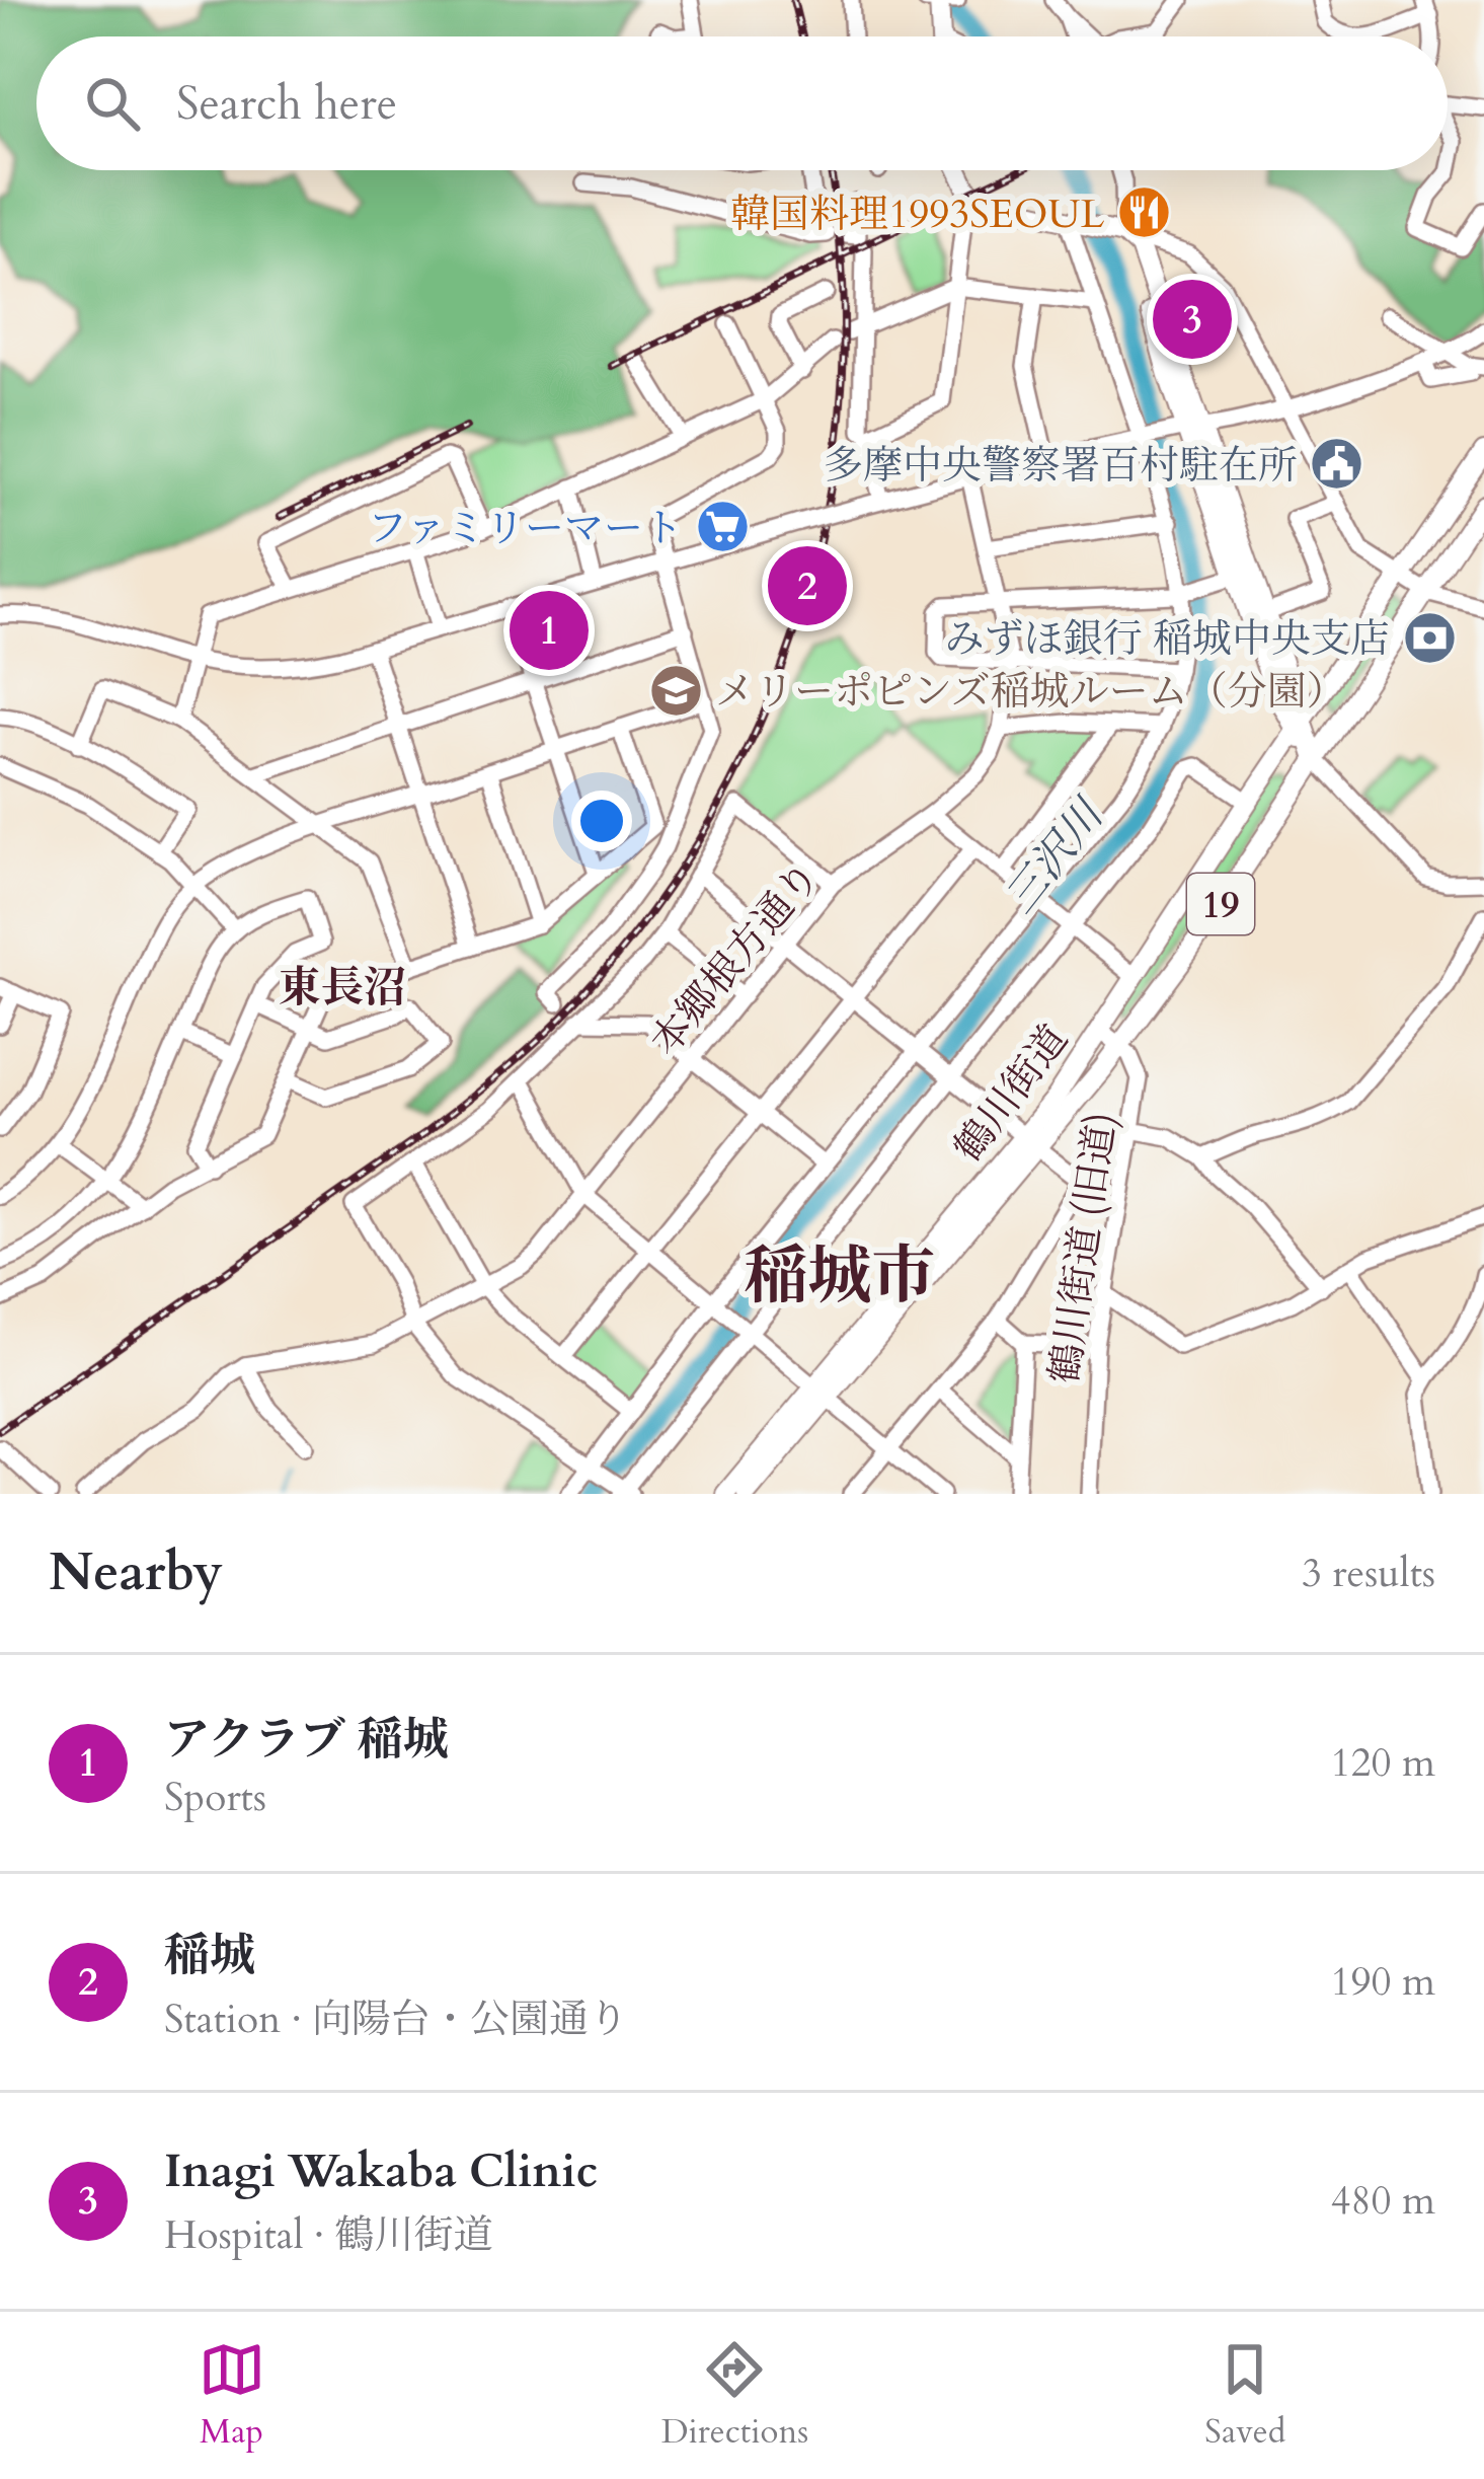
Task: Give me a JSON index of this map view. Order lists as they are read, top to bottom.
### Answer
{
  "streets": {
    "main road": ["19", "鶴川街道"],
    "street": ["本郷根方通り", "鶴川街道 (旧道)"]
  },
  "crossings": [
    ["19", "鶴川街道"],
    ["鶴川街道", "鶴川街道 (旧道)"]
  ],
  "districts": ["東長沼", "稲城市"],
  "water": ["三沢川"],
  "places": {
    "restaurant": ["韓国料理1993SEOUL"],
    "public building": ["多摩中央警察署百村駐在所"],
    "supermarket": ["ファミリーマート"],
    "bank": ["みずほ銀行 稲城中央支店"],
    "school or university": ["メリーポピンズ稲城ルーム（分園）"]
  },
  "page": {
    "search": "Search here",
    "pins": ["3", "2", "1"],
    "heading": ["Nearby", "3 results"],
    "list": [
      {
        "mark": "1",
        "name": "アクラブ 稲城",
        "note": "Sports",
        "value": "120 m"
      },
      {
        "mark": "2",
        "name": "稲城",
        "note": "Station · 向陽台・公園通り",
        "value": "190 m"
      },
      {
        "mark": "3",
        "name": "Inagi Wakaba Clinic",
        "note": "Hospital · 鶴川街道",
        "value": "480 m"
      }
    ],
    "nav": ["Map", "Directions", "Saved"]
  }
}
